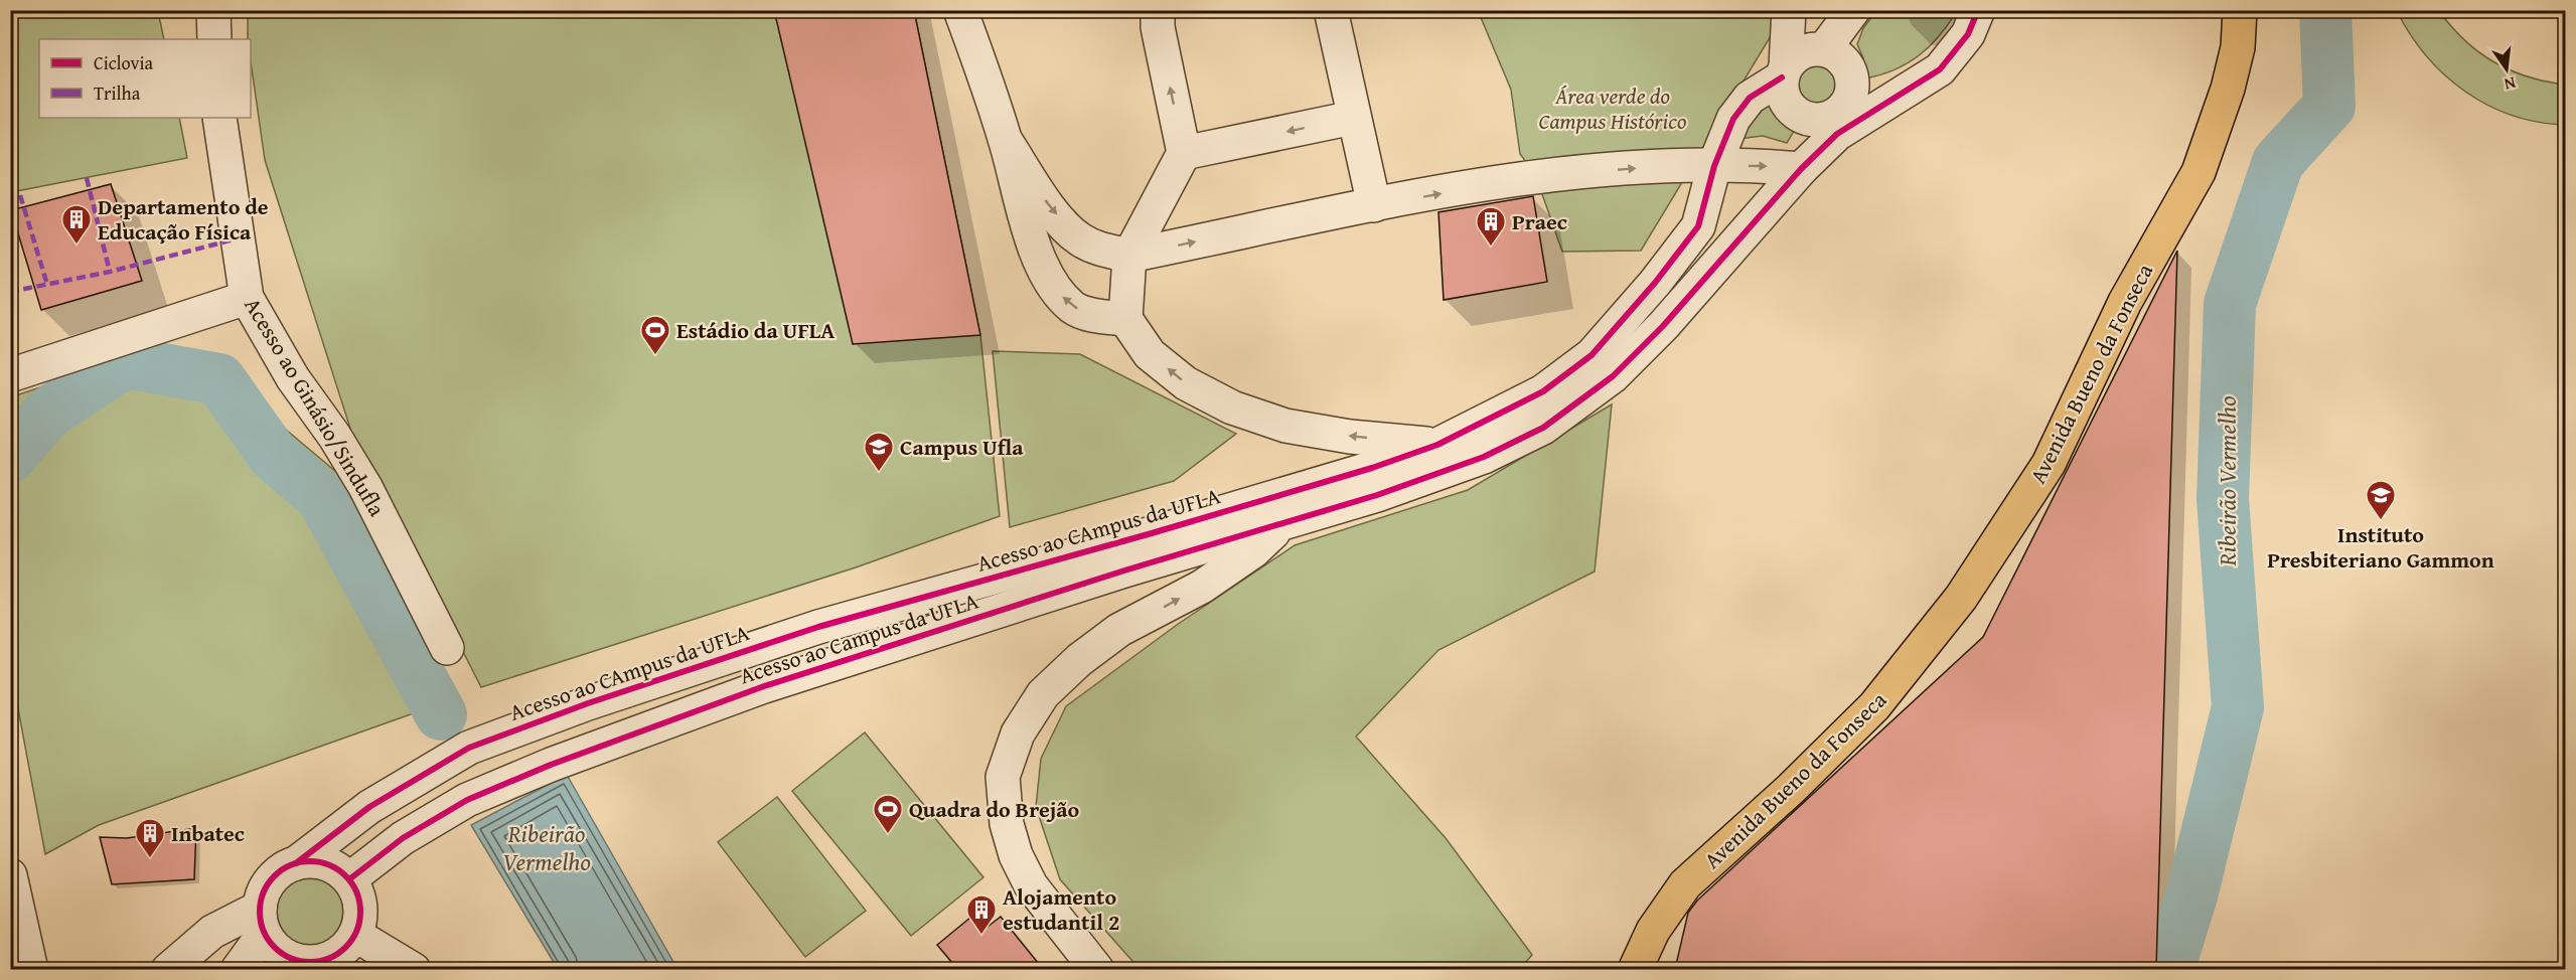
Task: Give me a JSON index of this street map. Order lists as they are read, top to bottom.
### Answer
{
  "streets": {
    "main road": ["Avenida Bueno da Fonseca"],
    "street": ["Acesso ao Ginásio/Sindufla", "Acesso ao CAmpus da UFLA", "Acesso ao Campus da UFLA"]
  },
  "crossings": [
    ["Acesso ao CAmpus da UFLA", "Acesso ao Campus da UFLA"]
  ],
  "water": ["Ribeirão Vermelho"],
  "parks": ["Área verde do Campus Histórico"],
  "places": {
    "building": [
      "Departamento de Educação Física",
      "Praec",
      "Inbatec",
      "Alojamento estudantil 2"
    ],
    "sports": ["Estádio da UFLA", "Quadra do Brejão"],
    "school or university": ["Campus Ufla", "Instituto Presbiteriano Gammon"]
  },
  "legend": ["Ciclovia", "Trilha"],
  "north": "bottom"
}
